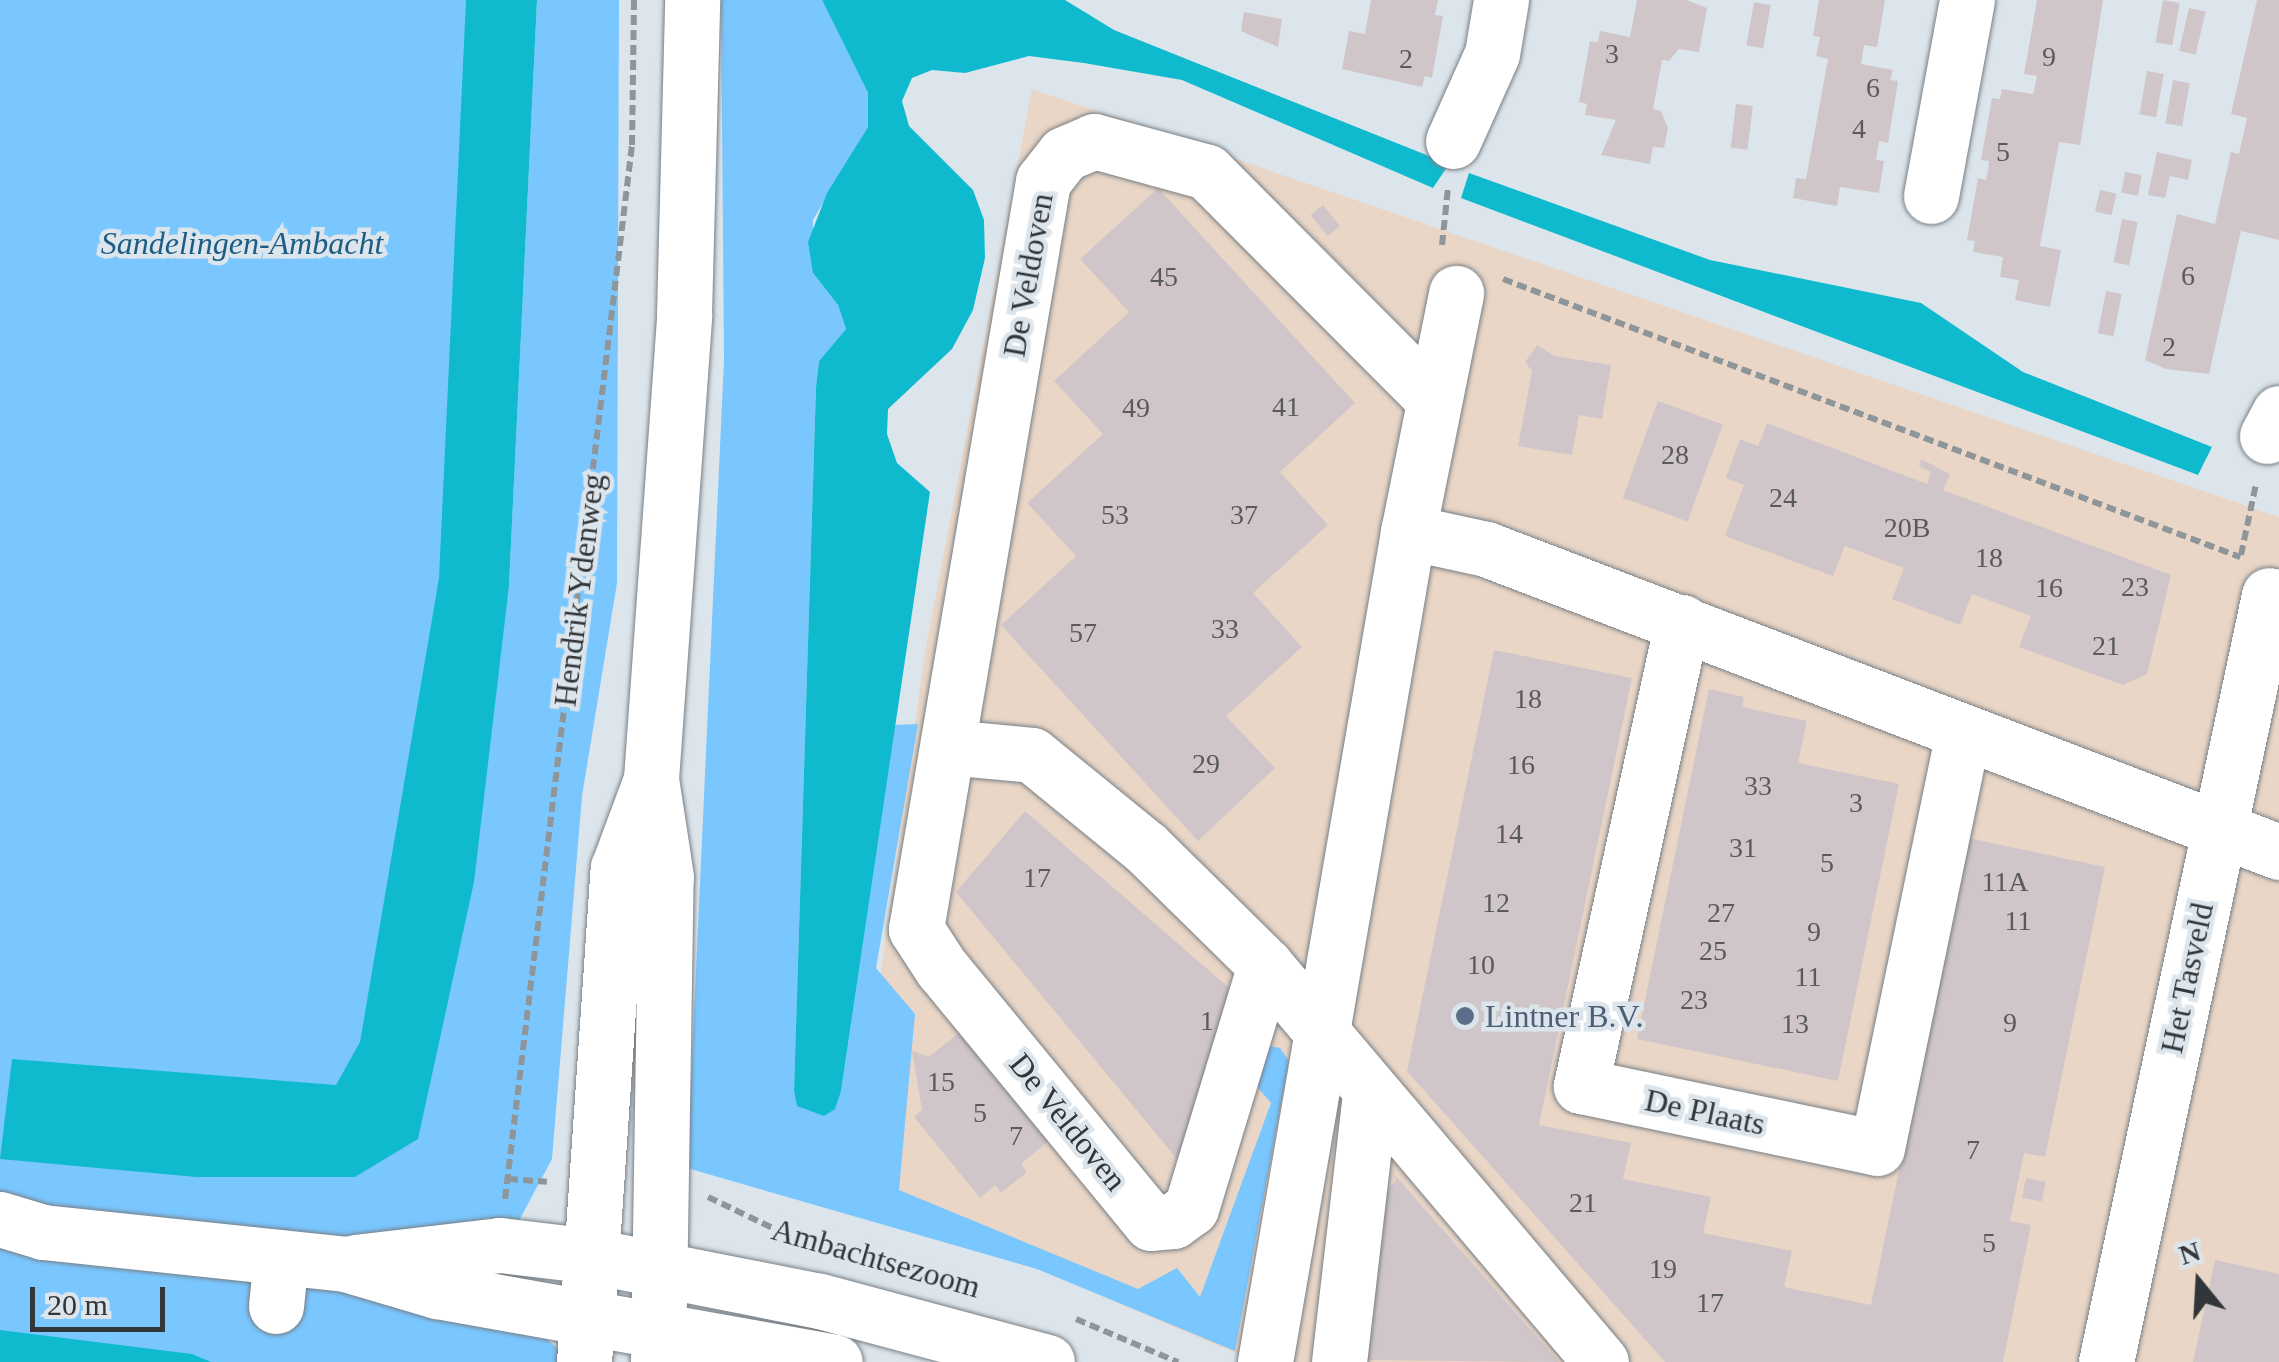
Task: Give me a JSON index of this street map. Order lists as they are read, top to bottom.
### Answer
{
  "streets": {
    "street": [
      "De Veldoven",
      "Het Tasveld",
      "De Plaats",
      "Ambachtsezoom"
    ],
    "path": ["Hendrik Ydenweg"]
  },
  "parks": ["Sandelingen-Ambacht"],
  "places": ["Lintner B.V."],
  "house_numbers": [
    "3",
    "9",
    "2",
    "6",
    "4",
    "5",
    "6",
    "45",
    "2",
    "41",
    "49",
    "28",
    "24",
    "53",
    "37",
    "20B",
    "18",
    "23",
    "16",
    "33",
    "57",
    "21",
    "18",
    "29",
    "16",
    "33",
    "3",
    "14",
    "31",
    "5",
    "17",
    "11A",
    "12",
    "27",
    "11",
    "9",
    "25",
    "10",
    "11",
    "23",
    "1",
    "9",
    "13",
    "15",
    "5",
    "7",
    "7",
    "21",
    "5",
    "19",
    "17"
  ],
  "scale_bar": "20 m",
  "north": "top"
}
